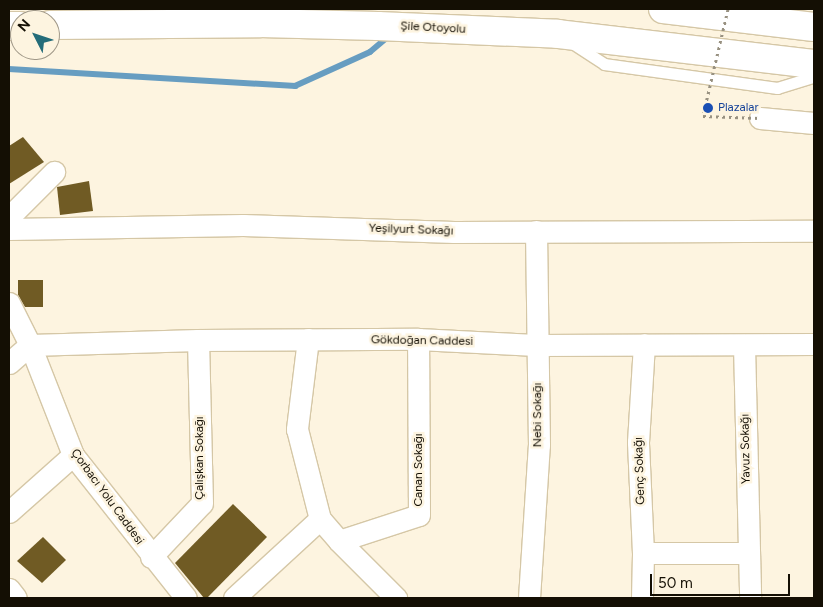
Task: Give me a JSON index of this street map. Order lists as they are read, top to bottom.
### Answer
{
  "streets": {
    "highway": ["Şile Otoyolu"],
    "street": [
      "Yeşilyurt Sokağı",
      "Gökdoğan Caddesi",
      "Nebi Sokağı",
      "Yavuz Sokağı",
      "Çalışkan Sokağı",
      "Canan Sokağı",
      "Genç Sokağı",
      "Çorbacı Yolu Caddesi"
    ]
  },
  "crossings": [
    ["Yeşilyurt Sokağı", "Nebi Sokağı"],
    ["Gökdoğan Caddesi", "Nebi Sokağı"],
    ["Gökdoğan Caddesi", "Yavuz Sokağı"],
    ["Gökdoğan Caddesi", "Çalışkan Sokağı"],
    ["Gökdoğan Caddesi", "Canan Sokağı"],
    ["Gökdoğan Caddesi", "Genç Sokağı"],
    ["Gökdoğan Caddesi", "Çorbacı Yolu Caddesi"],
    ["Çalışkan Sokağı", "Çorbacı Yolu Caddesi"]
  ],
  "places": ["Plazalar"],
  "scale_bar": "50 m",
  "north": "top left"
}
